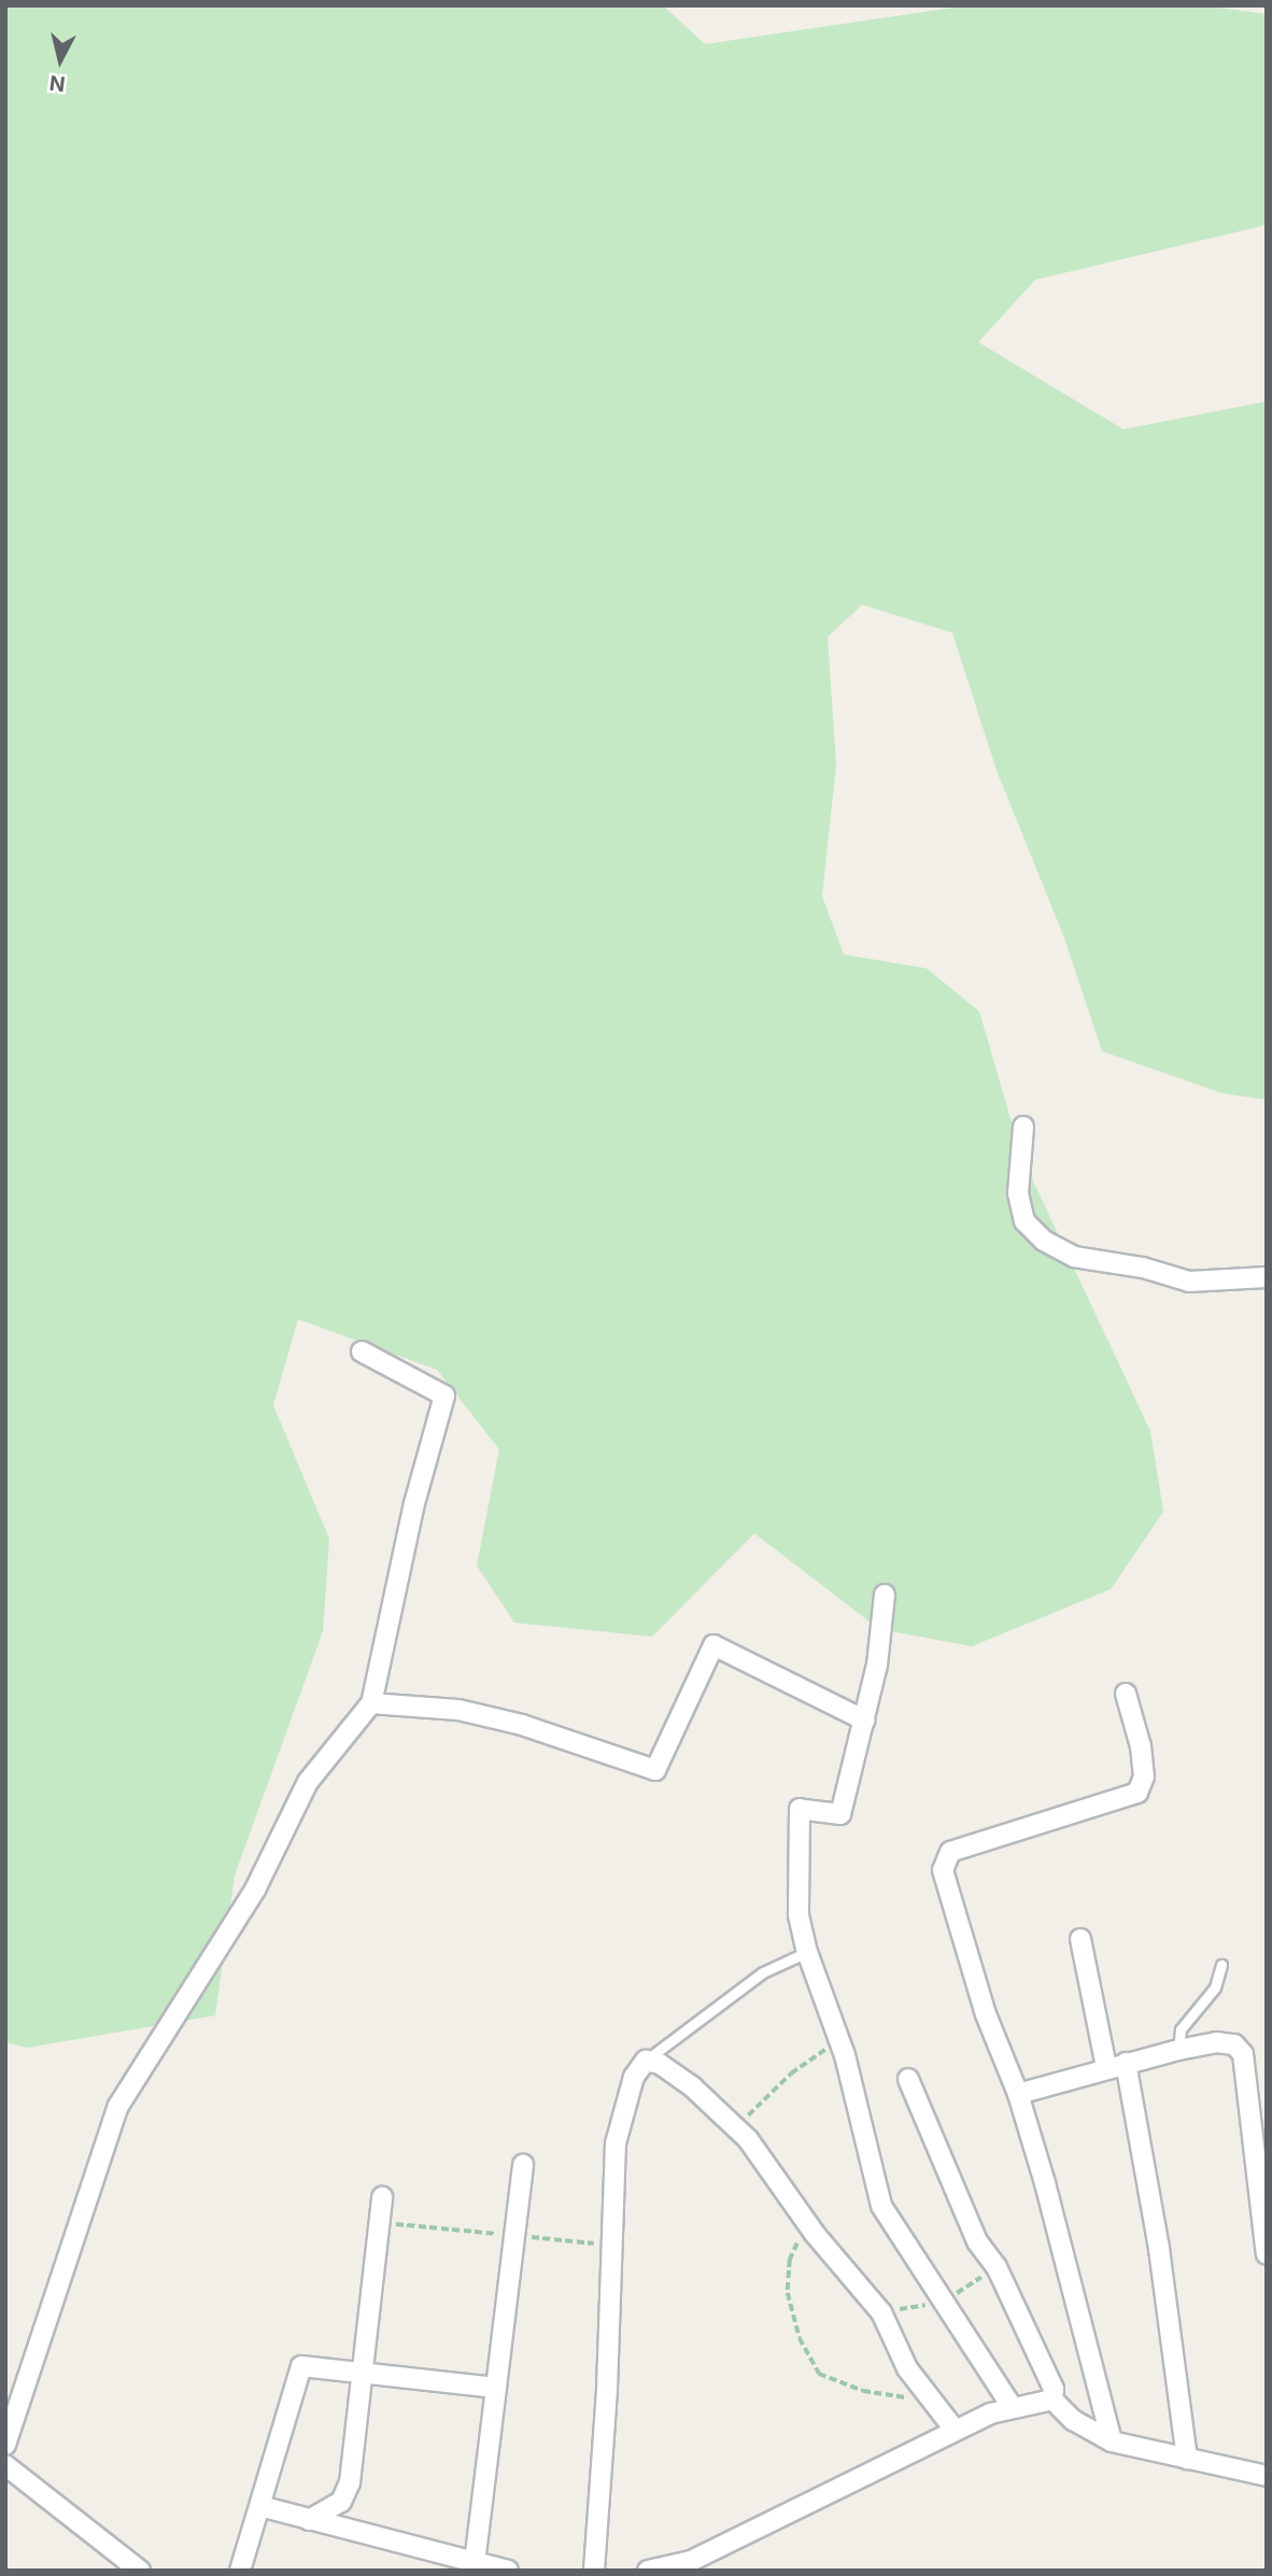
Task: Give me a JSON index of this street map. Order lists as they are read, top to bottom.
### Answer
{
  "north": "bottom"
}
